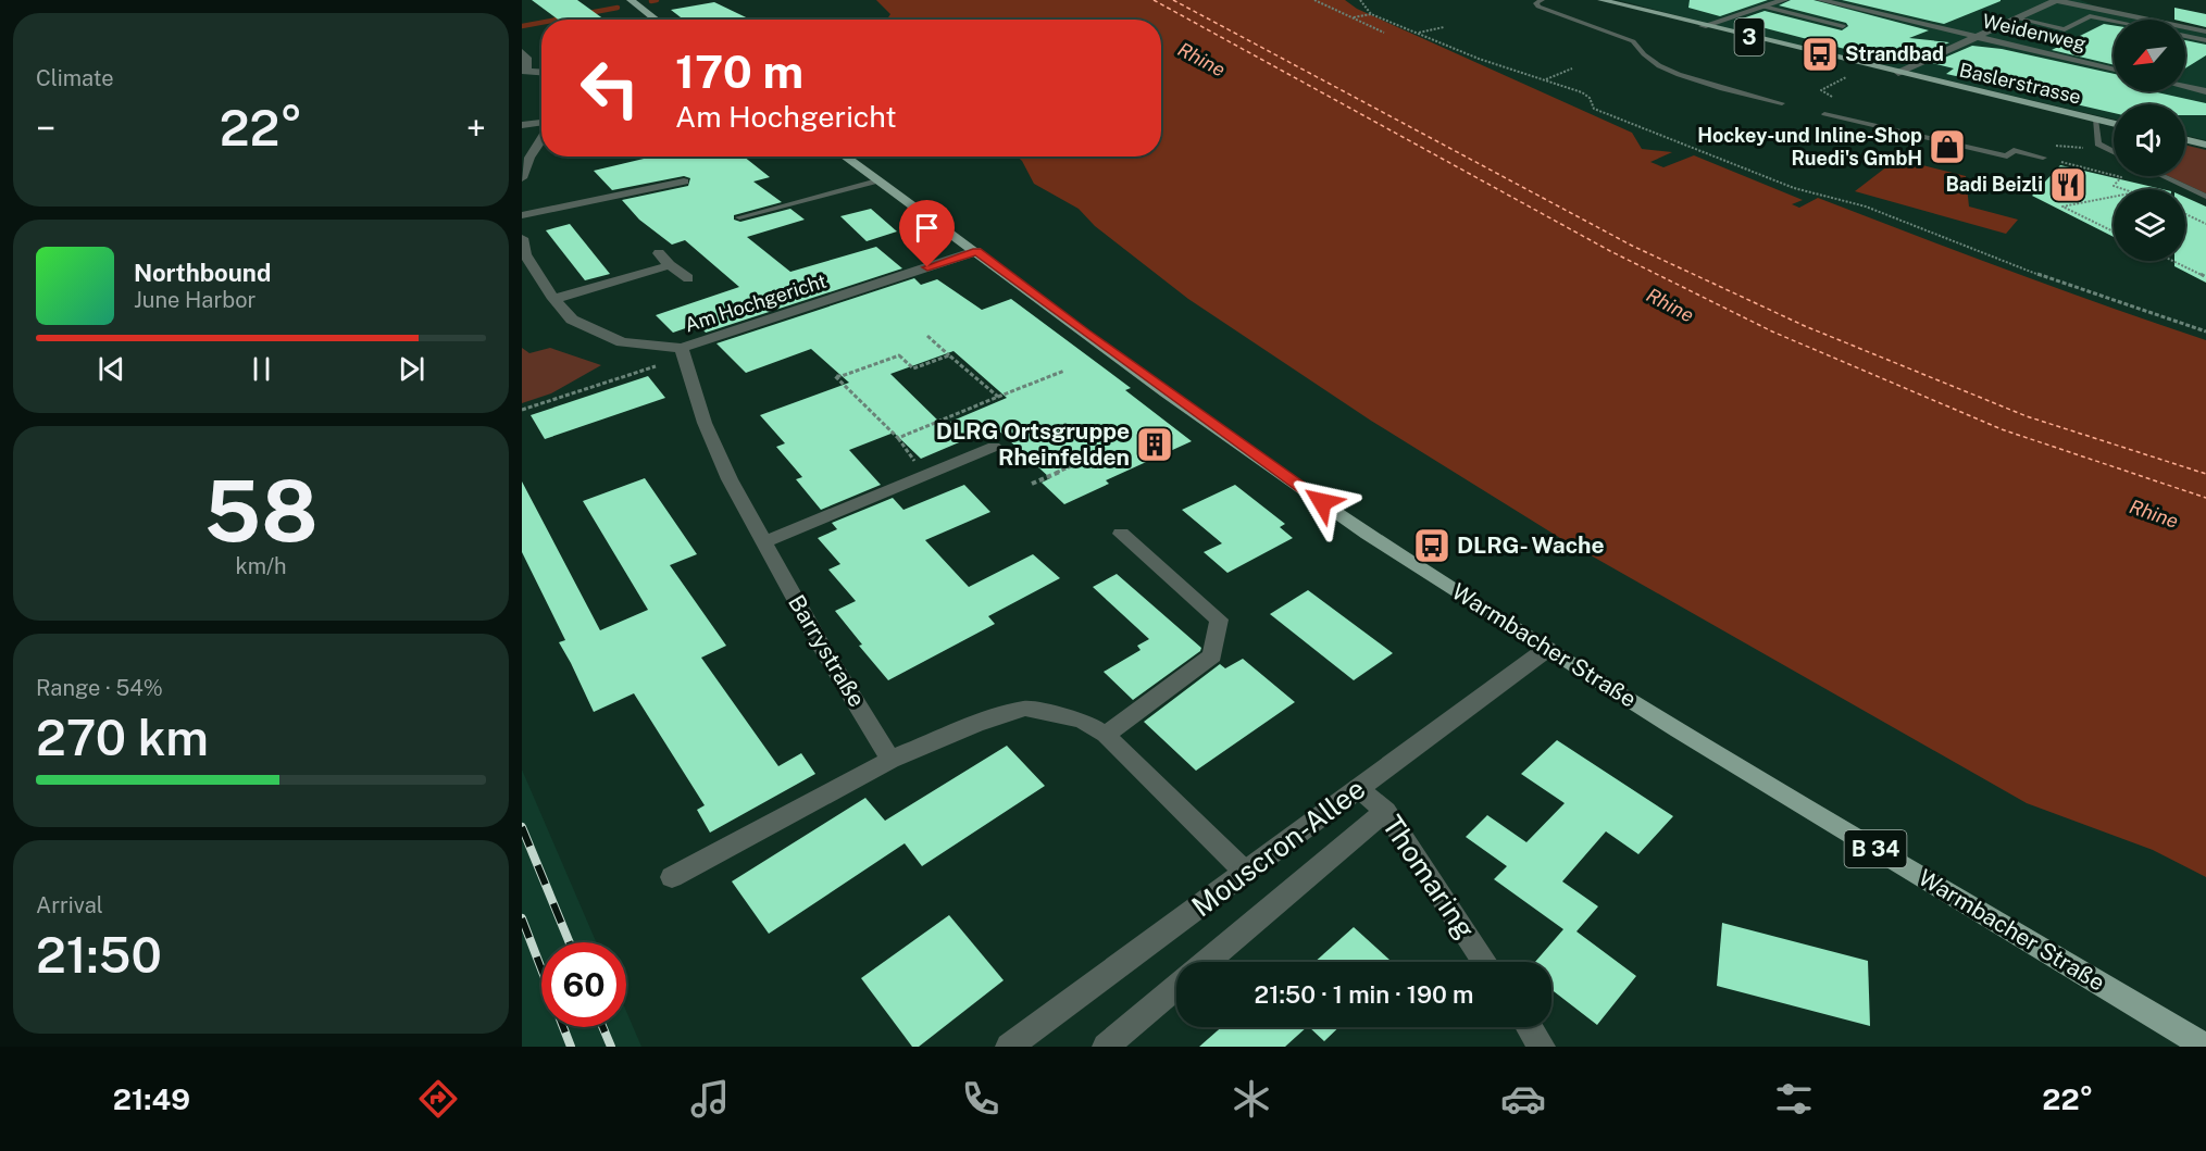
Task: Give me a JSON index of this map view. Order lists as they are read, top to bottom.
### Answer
{
  "streets": {
    "main road": [
      "3",
      "Baslerstrasse",
      "Warmbacher Straße",
      "B 34"
    ],
    "street": [
      "Weidenweg",
      "Am Hochgericht",
      "Barrystraße",
      "Mouscron-Allee",
      "Thomaring"
    ]
  },
  "crossings": [
    ["Am Hochgericht", "Warmbacher Straße"],
    ["Am Hochgericht", "Barrystraße"],
    ["Warmbacher Straße", "Mouscron-Allee"],
    ["Mouscron-Allee", "Thomaring"]
  ],
  "water": ["Rhine"],
  "places": {
    "bus stop": ["Strandbad", "DLRG- Wache"],
    "shop": ["Hockey-und Inline-Shop Ruedi's GmbH"],
    "restaurant": ["Badi Beizli"],
    "building": ["DLRG Ortsgruppe Rheinfelden"]
  },
  "north": "bottom left",
  "page": {
    "tile": [
      "Climate",
      ["58", "km/h"],
      ["Range · 54%", "270 km"],
      ["Arrival", "21:50"]
    ],
    "turn": ["170 m", "Am Hochgericht"],
    "heat": ["−", "22°", "+"],
    "song": ["Northbound", "June Harbor"],
    "limit": "60",
    "trip": "21:50 · 1 min · 190 m",
    "tabs": ["21:49", "22°"]
  }
}
